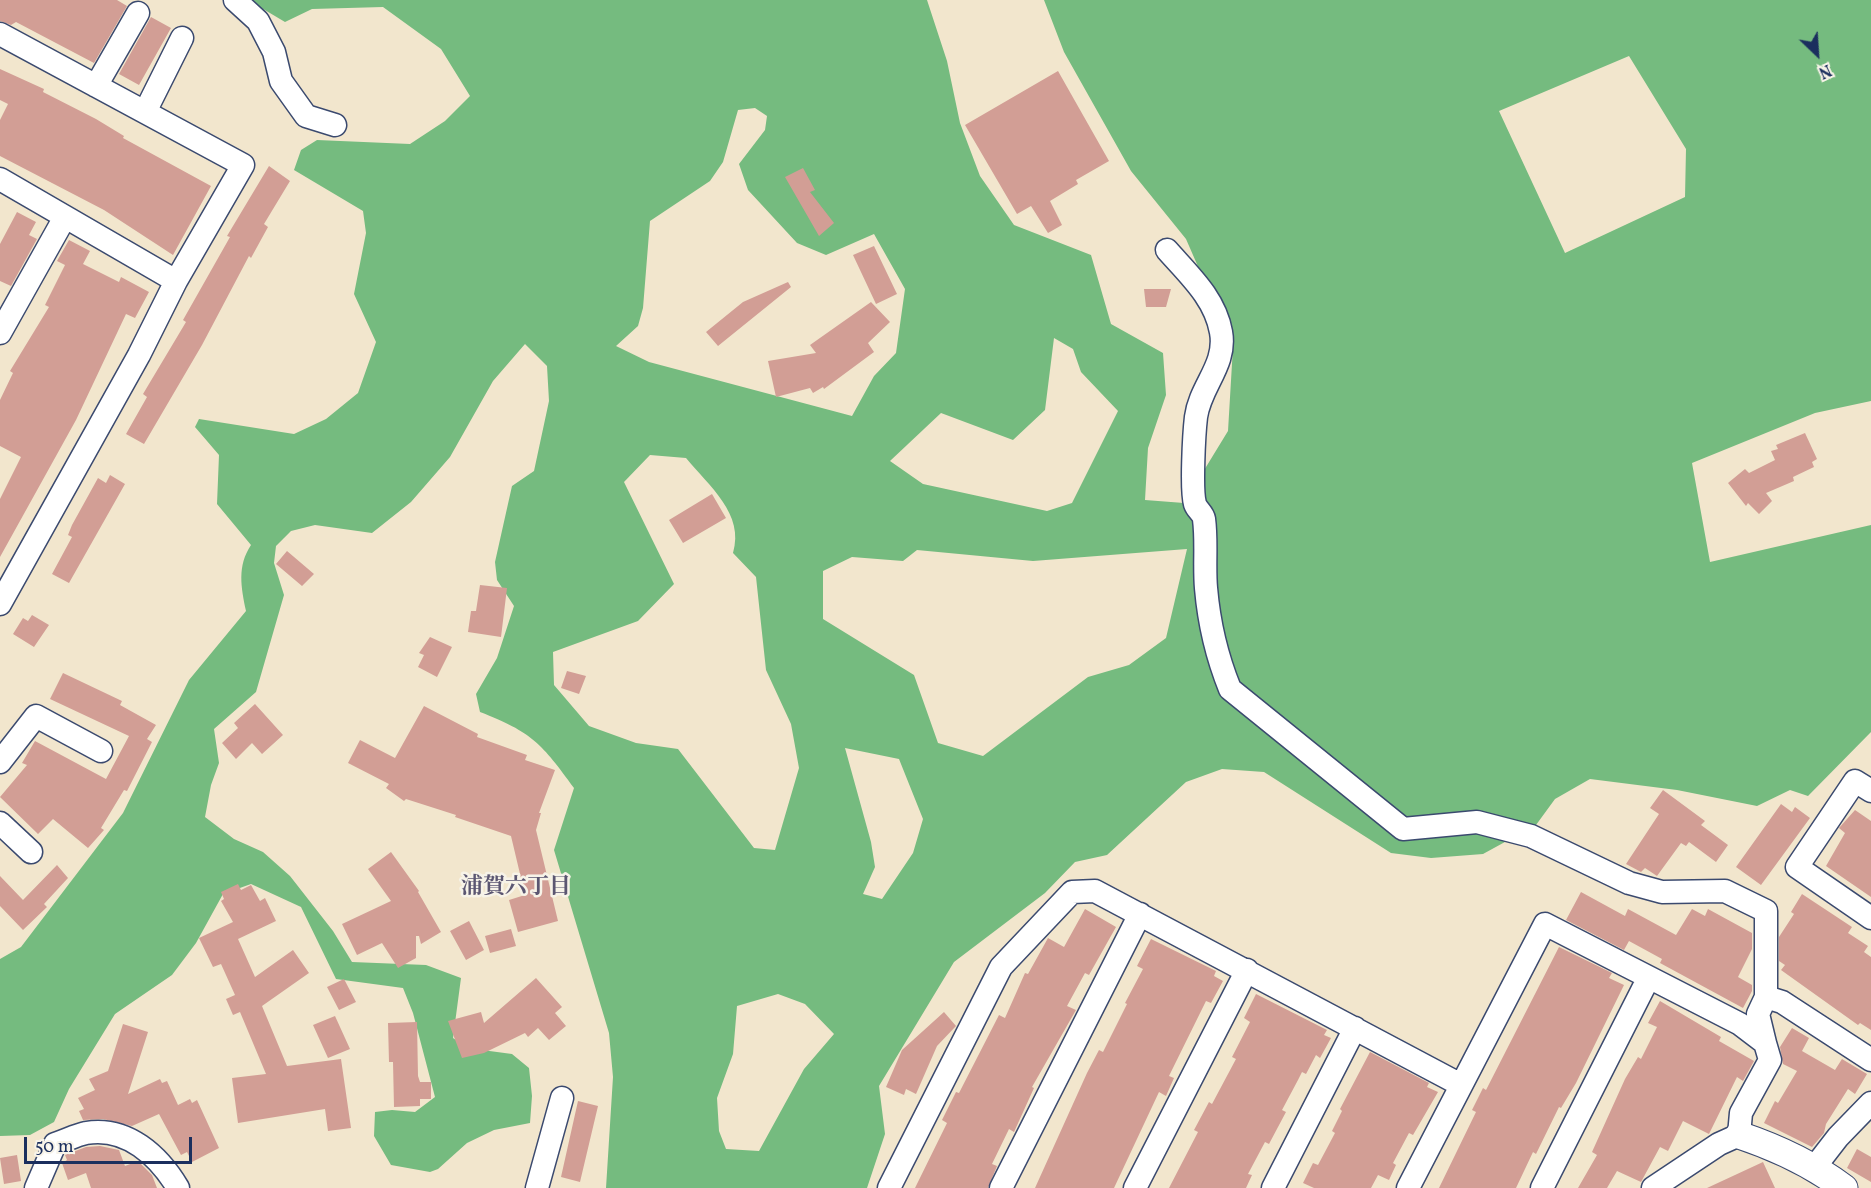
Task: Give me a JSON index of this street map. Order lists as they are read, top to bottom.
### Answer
{
  "districts": ["浦賀六丁目"],
  "scale_bar": "50 m",
  "north": "bottom right"
}
